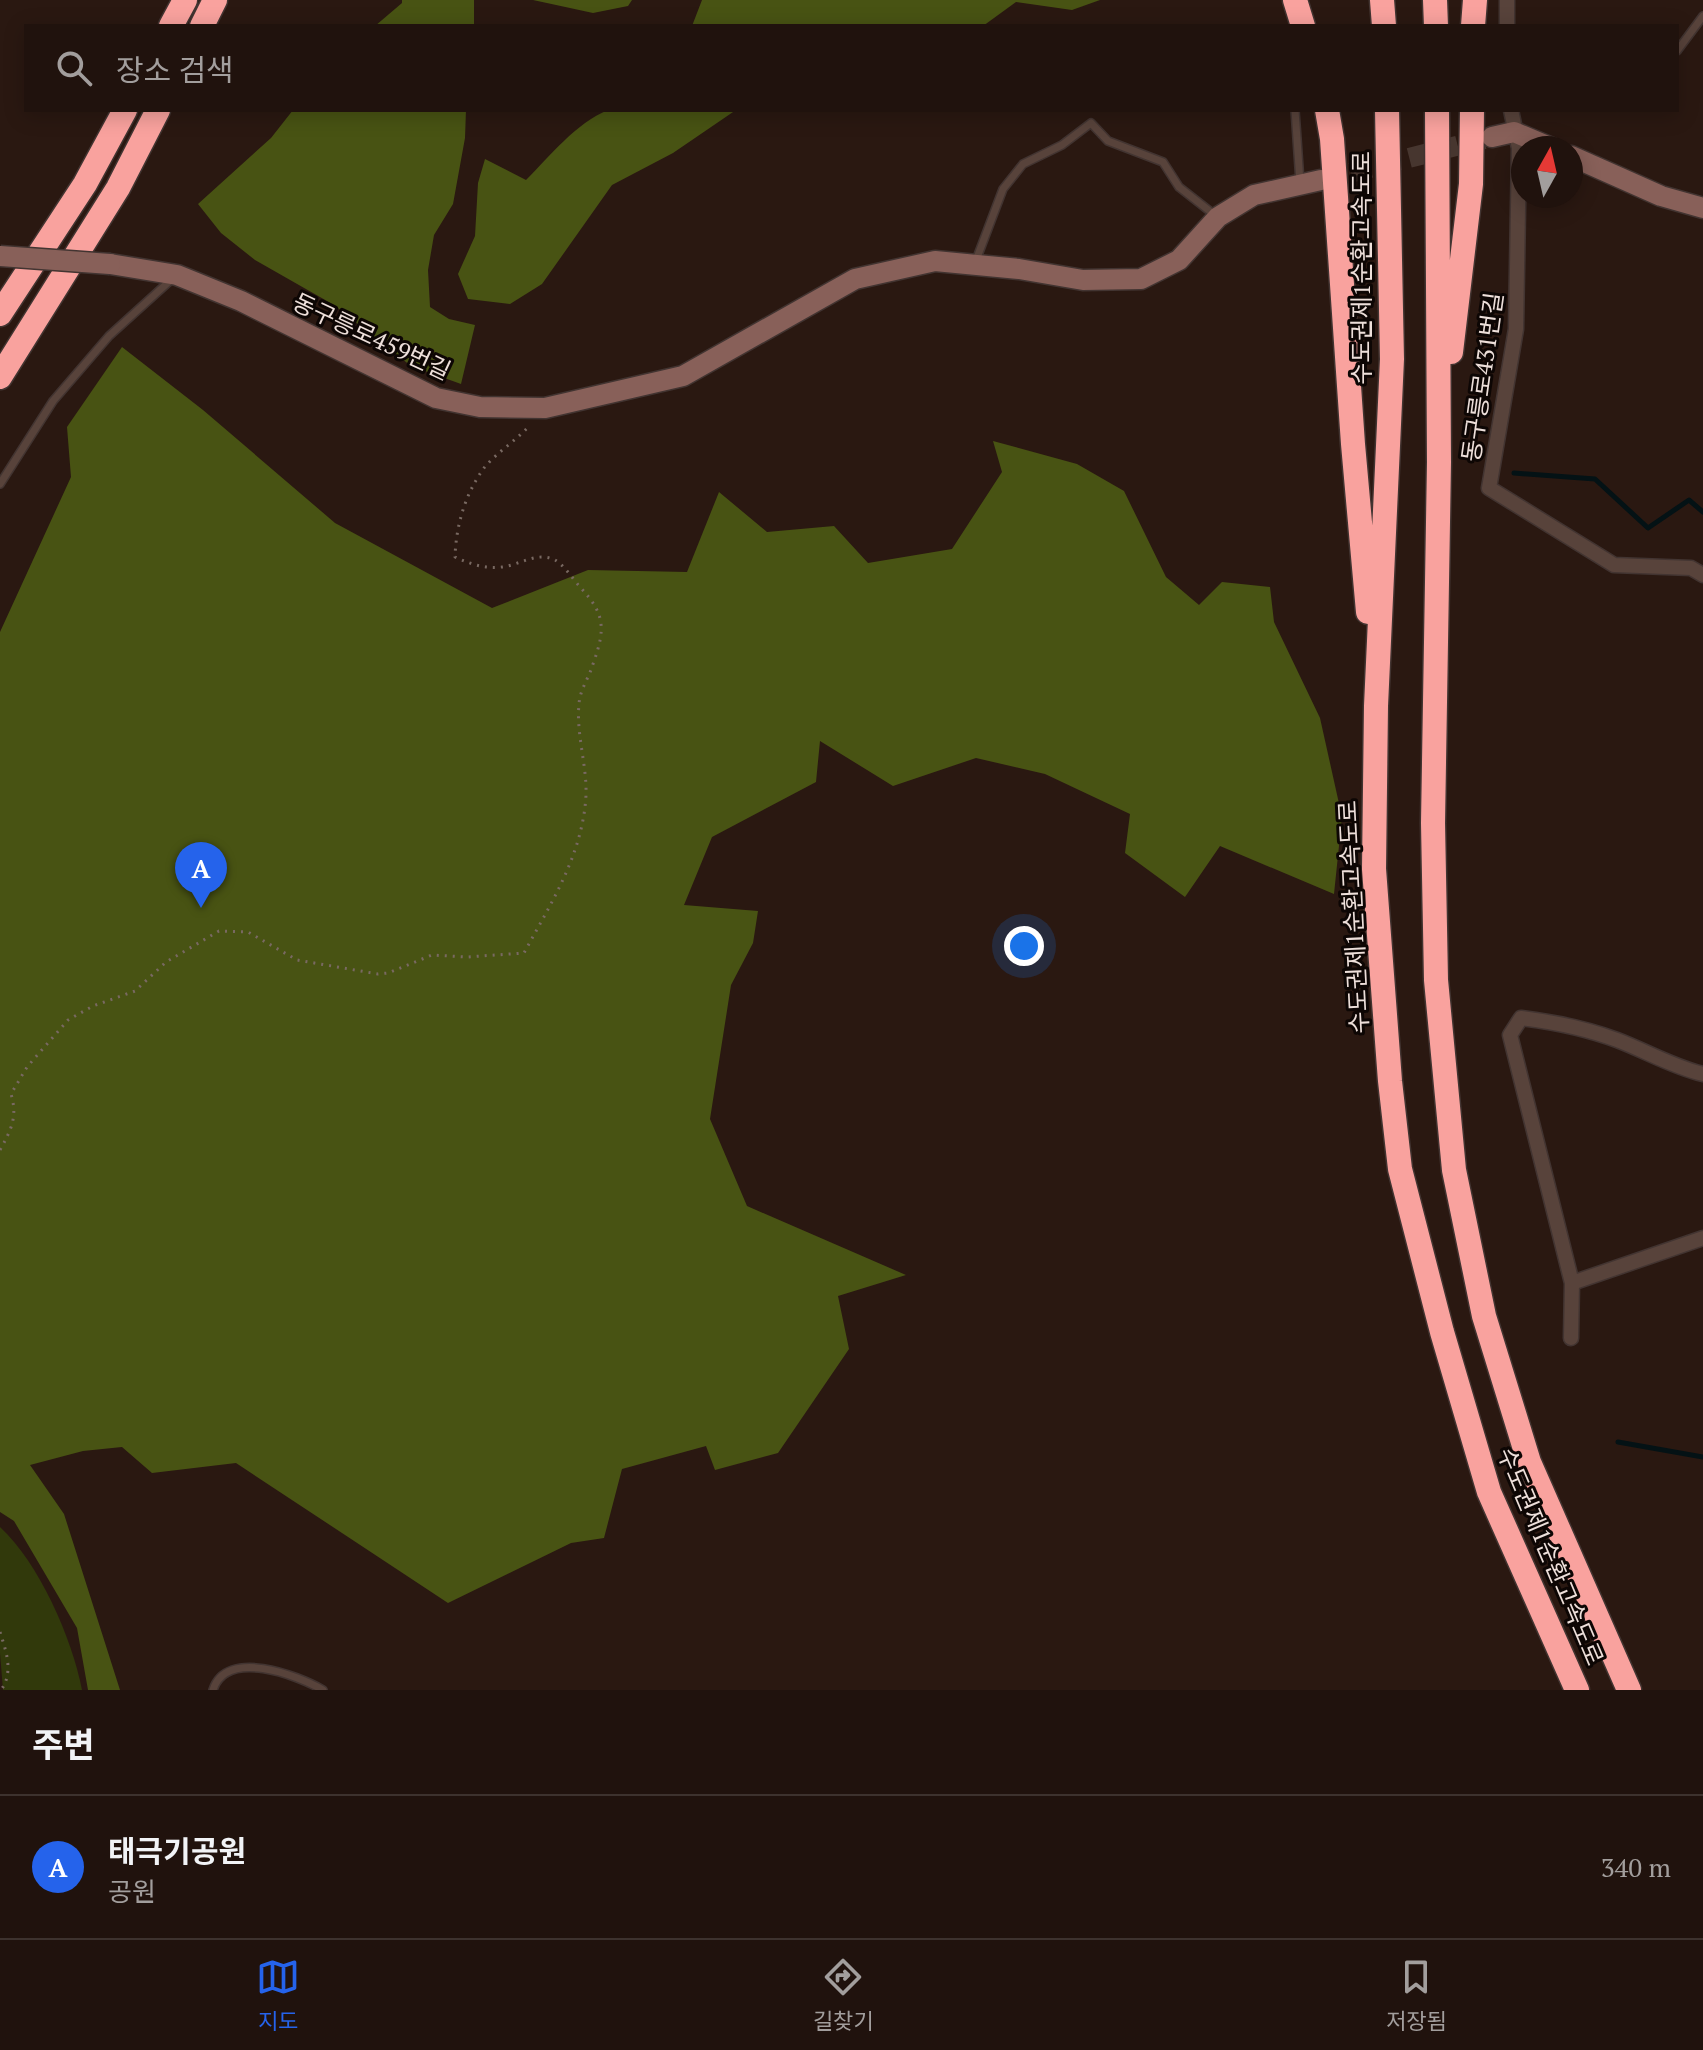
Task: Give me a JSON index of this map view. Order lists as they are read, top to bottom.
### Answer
{
  "streets": {
    "highway": ["수도권제1순환고속도로"],
    "street": ["동구릉로459번길", "동구릉로431번길"]
  },
  "north": "top",
  "page": {
    "search": "장소 검색",
    "pins": "A",
    "heading": "주변",
    "list": [
      {
        "mark": "A",
        "name": "태극기공원",
        "note": "공원",
        "value": "340 m"
      }
    ],
    "nav": ["지도", "길찾기", "저장됨"]
  }
}
